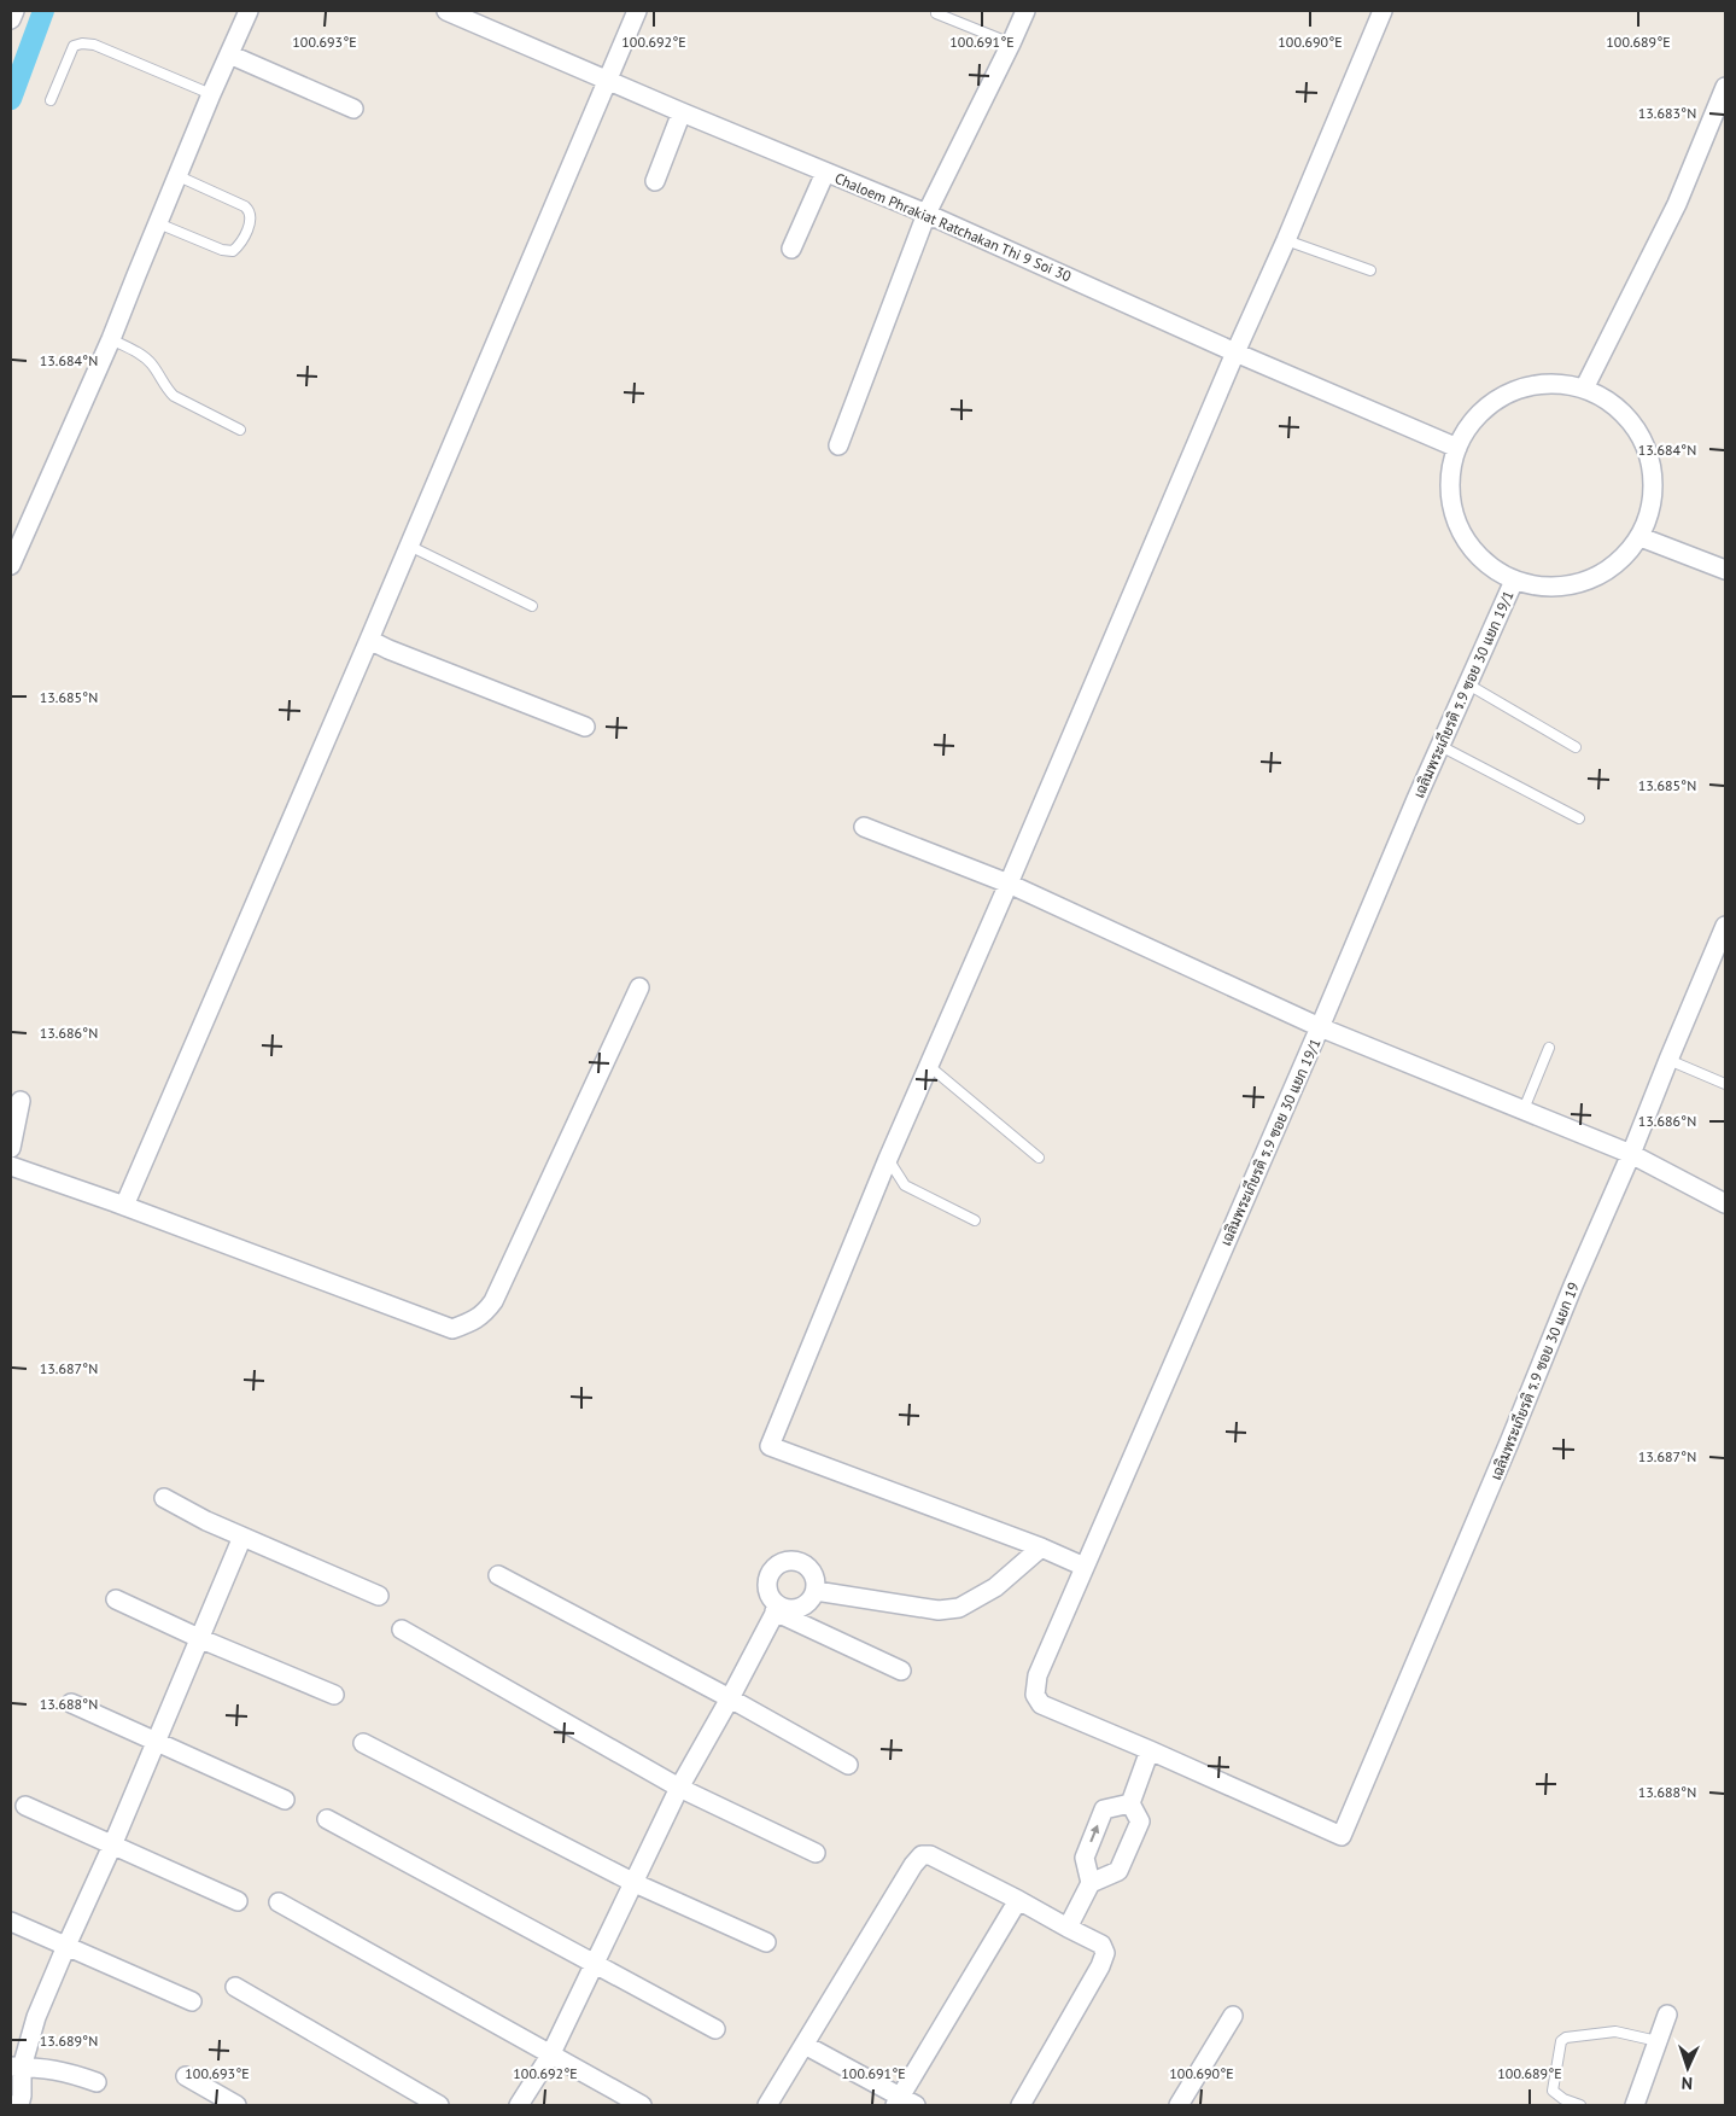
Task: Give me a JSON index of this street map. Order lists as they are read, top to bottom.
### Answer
{
  "streets": {
    "street": ["Chaloem Phrakiat Ratchakan Thi 9 Soi 30", "เฉลิมพระเกียรติ ร.9 ซอย 30 แยก 19/1", "เฉลิมพระเกียรติ ร.9 ซอย 30 แยก 19"]
  },
  "crossings": [
    ["Chaloem Phrakiat Ratchakan Thi 9 Soi 30", "เฉลิมพระเกียรติ ร.9 ซอย 30 แยก 19/1"],
    ["เฉลิมพระเกียรติ ร.9 ซอย 30 แยก 19/1", "เฉลิมพระเกียรติ ร.9 ซอย 30 แยก 19"]
  ],
  "north": "bottom",
  "coordinates": [
    "100.693°E",
    "100.692°E",
    "100.691°E",
    "100.690°E",
    "100.689°E",
    "13.683°N",
    "13.684°N",
    "13.685°N",
    "13.686°N",
    "13.687°N",
    "13.688°N",
    "13.689°N"
  ]
}
